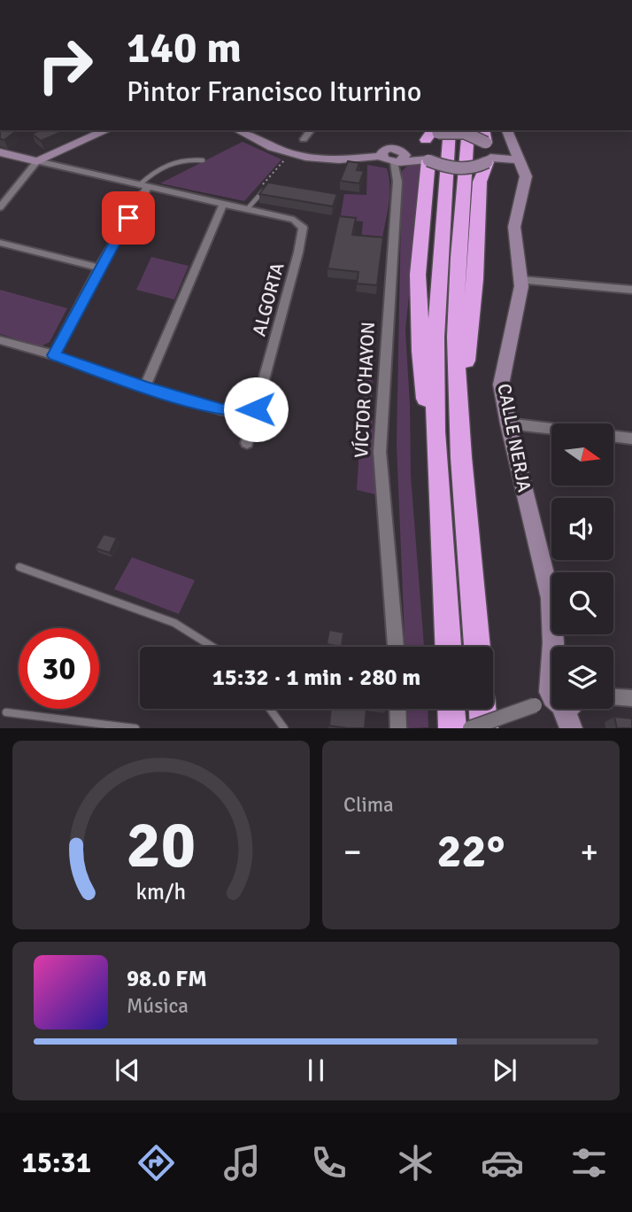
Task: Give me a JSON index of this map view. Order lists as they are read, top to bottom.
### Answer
{
  "streets": {
    "street": ["ALGORTA", "VÍCTOR O'HAYON", "CALLE NERJA"]
  },
  "north": "right",
  "page": {
    "turn": ["140 m", "Pintor Francisco Iturrino"],
    "limit": "30",
    "trip": "15:32 · 1 min · 280 m",
    "tile": "Clima",
    "heat": ["−", "22°", "+"],
    "song": ["98.0 FM", "Música"],
    "tabs": "15:31",
    "gauge": ["20", "km/h"]
  }
}
